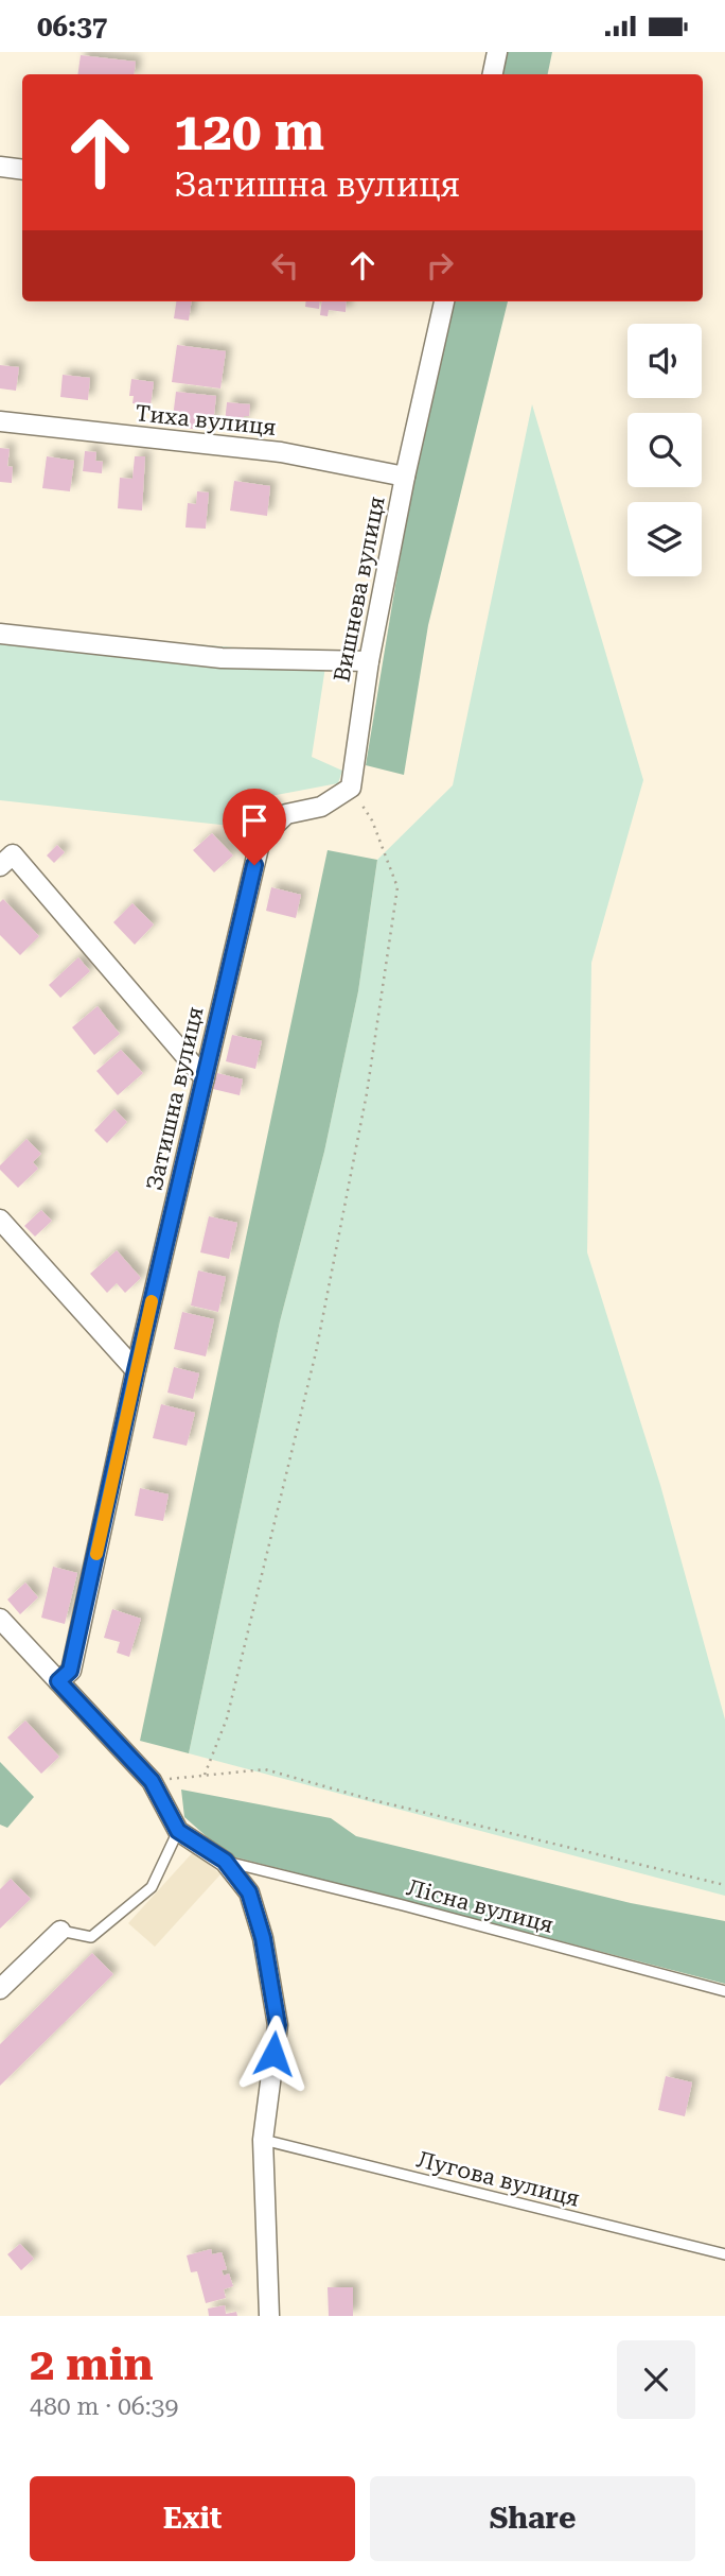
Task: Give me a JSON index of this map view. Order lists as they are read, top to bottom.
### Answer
{
  "streets": {
    "street": ["Тиха вулиця", "Вишнева вулиця", "Затишна вулиця"],
    "lane": ["Лісна вулиця", "Лугова вулиця"]
  },
  "crossings": [
    ["Тиха вулиця", "Вишнева вулиця"],
    ["Вишнева вулиця", "Затишна вулиця"]
  ],
  "page": {
    "status": "06:37",
    "turn": ["120 m", "Затишна вулиця"],
    "heading": ["2 min", "480 m · 06:39"],
    "buttons": ["Exit", "Share"]
  }
}
